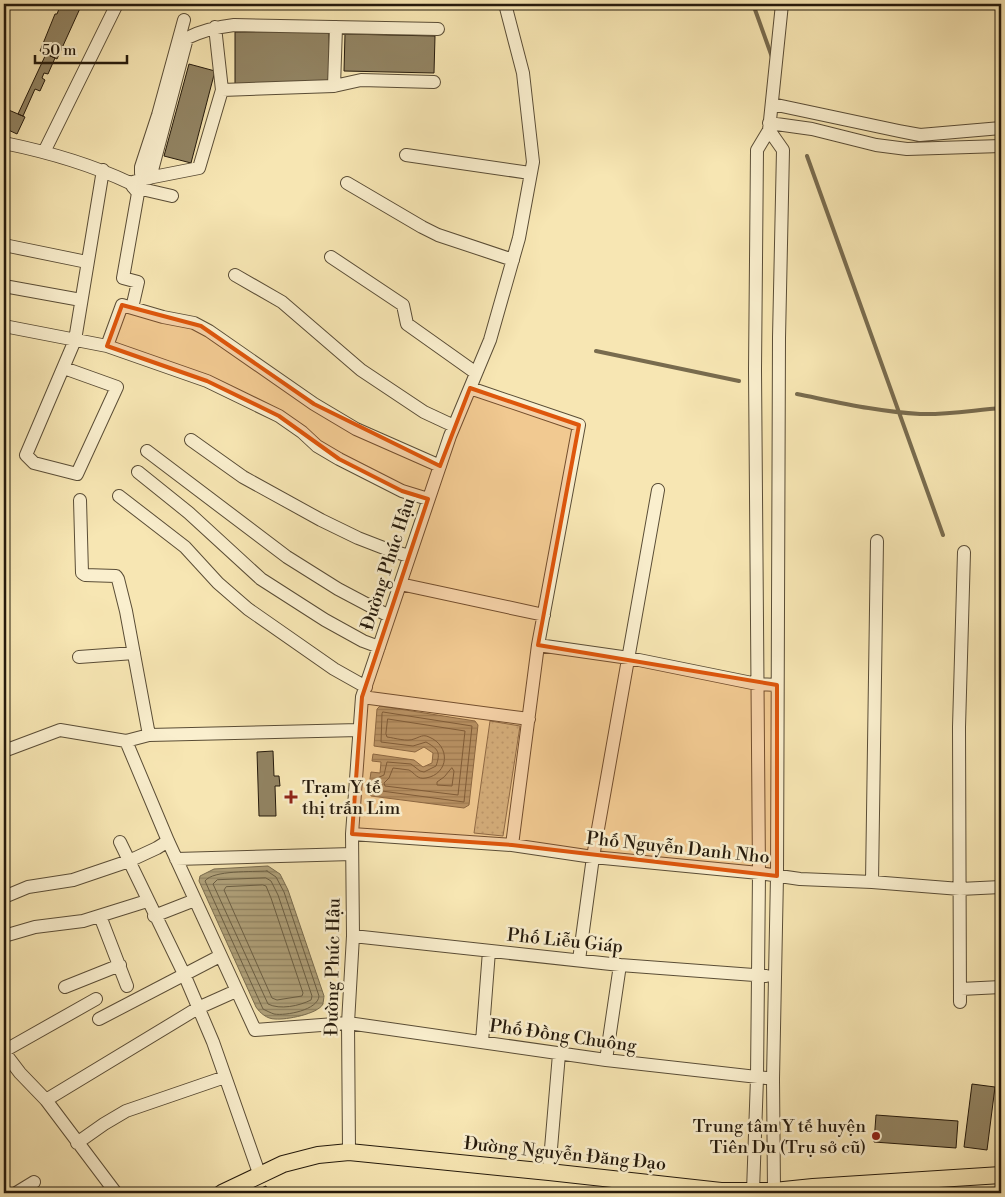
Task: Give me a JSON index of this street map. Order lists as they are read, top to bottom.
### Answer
{
  "streets": {
    "main road": ["Đường Nguyễn Đăng Đạo"],
    "street": [
      "Đường Phúc Hậu",
      "Phố Nguyễn Danh Nho",
      "Phố Liễu Giáp",
      "Phố Đồng Chuông"
    ]
  },
  "crossings": [
    ["Đường Phúc Hậu", "Phố Nguyễn Danh Nho"],
    ["Đường Phúc Hậu", "Phố Liễu Giáp"],
    ["Đường Phúc Hậu", "Phố Đồng Chuông"],
    ["Đường Phúc Hậu", "Đường Nguyễn Đăng Đạo"]
  ],
  "places": {
    "health": ["Trạm Y tế thị trấn Lim"],
    "other": ["Trung tâm Y tế huyện Tiên Du (Trụ sở cũ)"]
  },
  "scale_bar": "50 m"
}
